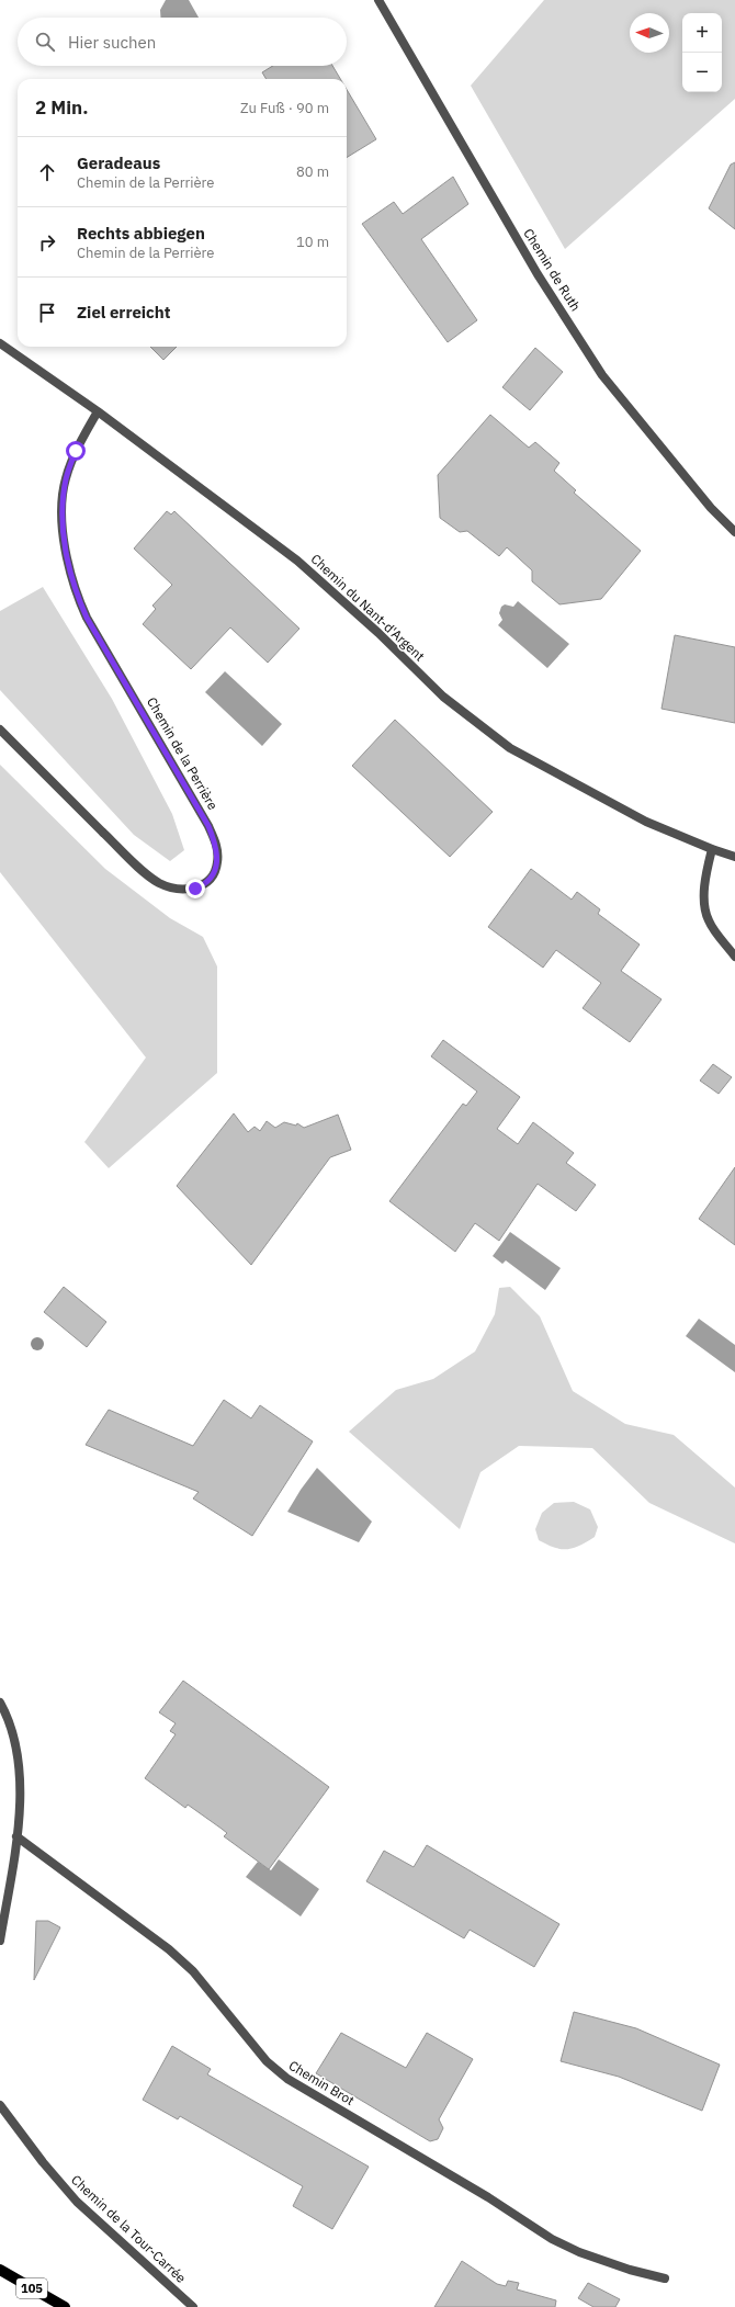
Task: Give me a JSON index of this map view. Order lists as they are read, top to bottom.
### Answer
{
  "streets": {
    "main road": ["105"],
    "street": [
      "Chemin de Ruth",
      "Chemin du Nant-d'Argent",
      "Chemin de la Perrière",
      "Chemin Brot",
      "Chemin de la Tour-Carrée"
    ]
  },
  "crossings": [
    ["Chemin du Nant-d'Argent", "Chemin de la Perrière"]
  ],
  "north": "left",
  "page": {
    "map_buttons": ["+", "−"],
    "search": "Hier suchen",
    "heading": ["2 Min.", "Zu Fuß · 90 m"],
    "list": [
      ["Geradeaus", "Chemin de la Perrière", "80 m"],
      ["Rechts abbiegen", "Chemin de la Perrière", "10 m"],
      "Ziel erreicht"
    ]
  }
}
